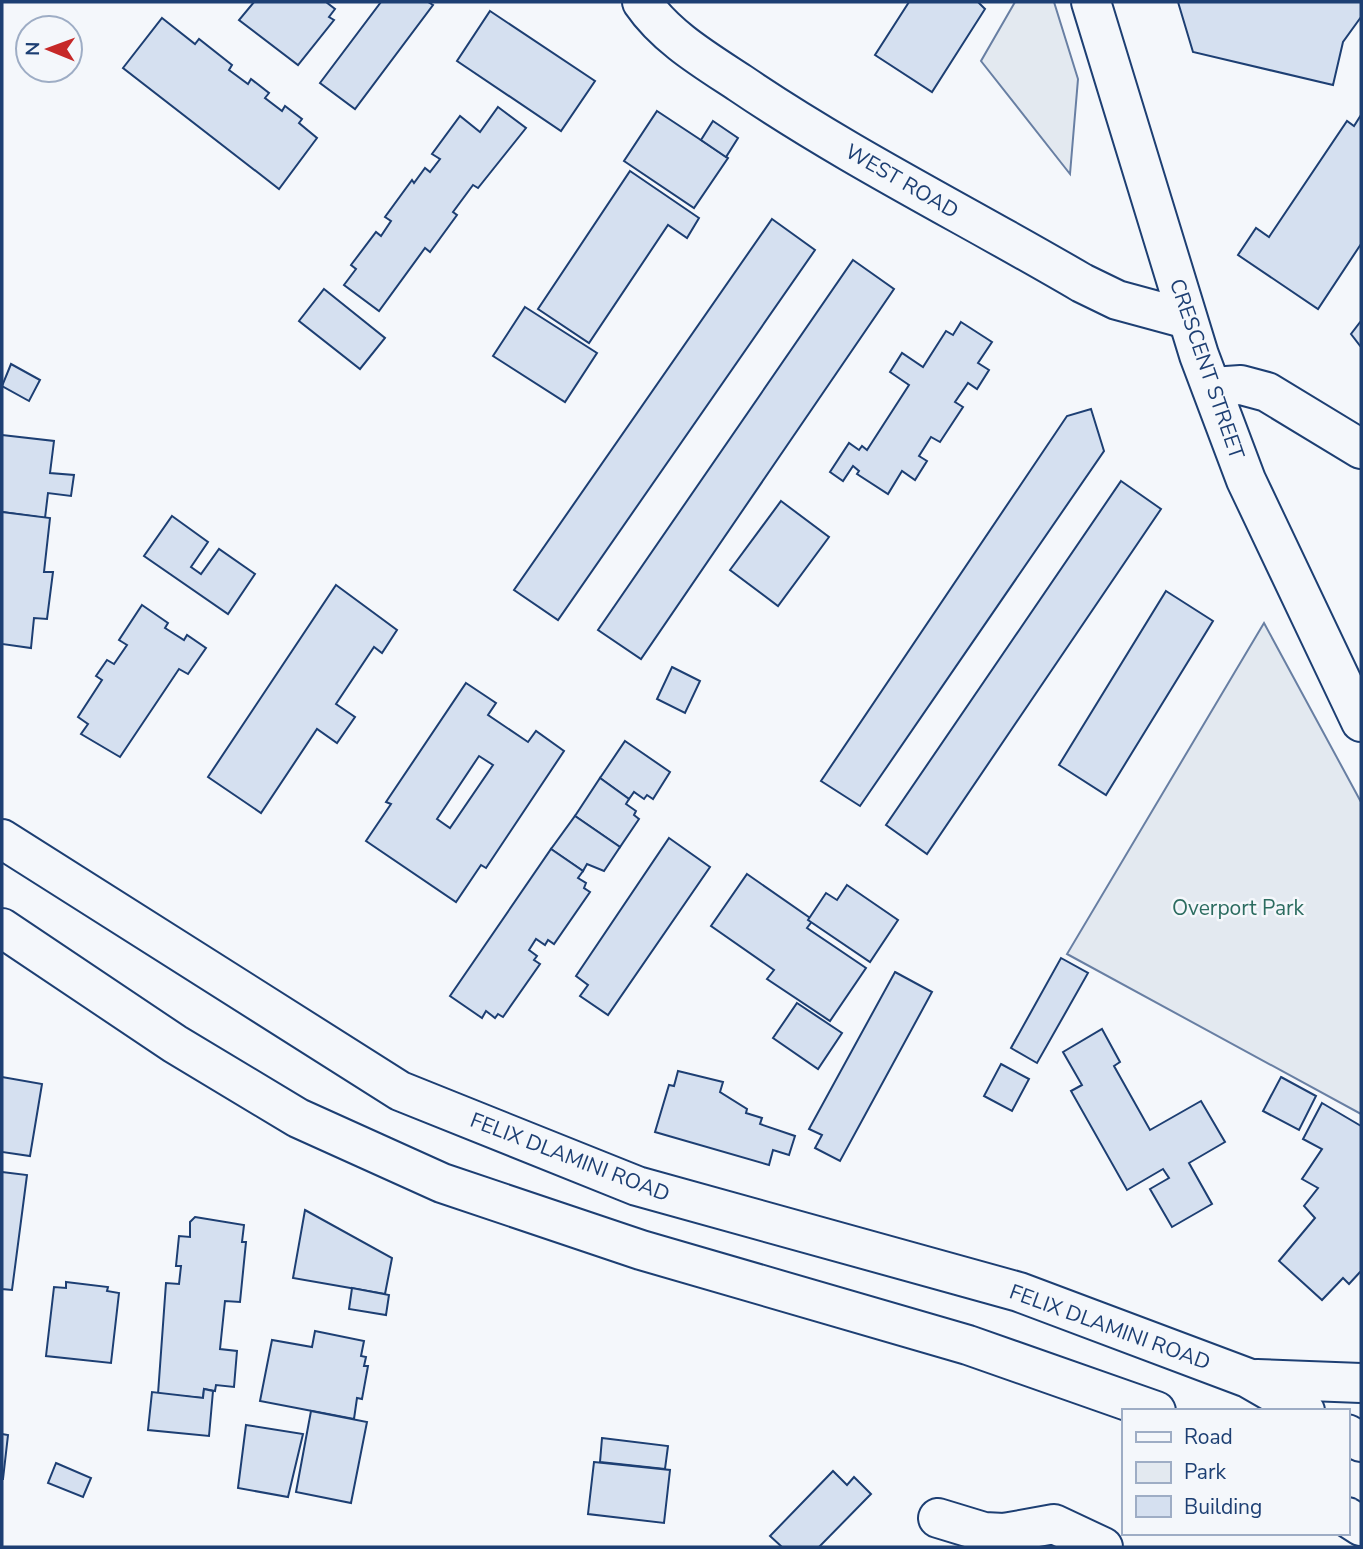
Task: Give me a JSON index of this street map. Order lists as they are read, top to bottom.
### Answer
{
  "streets": {
    "main road": ["WEST ROAD", "CRESCENT STREET", "FELIX DLAMINI ROAD"]
  },
  "crossings": [
    ["WEST ROAD", "CRESCENT STREET"]
  ],
  "parks": ["Overport Park"],
  "legend": ["Road", "Park", "Building"],
  "north": "left"
}
